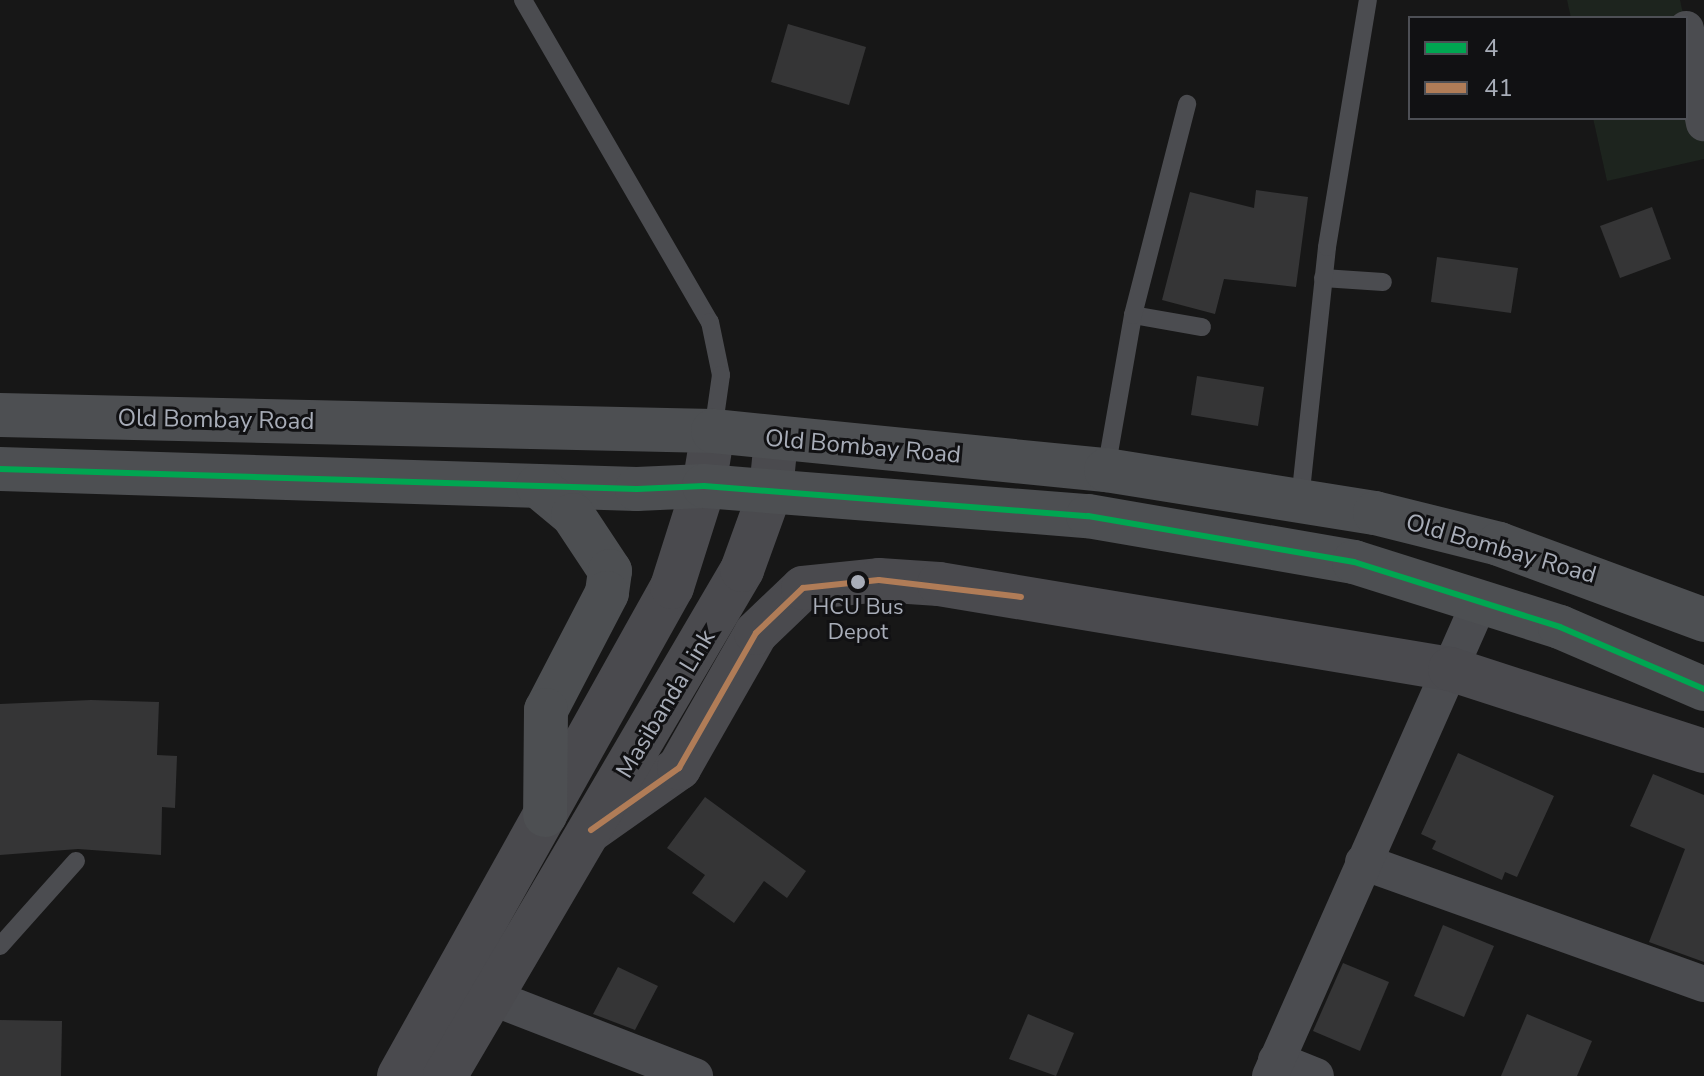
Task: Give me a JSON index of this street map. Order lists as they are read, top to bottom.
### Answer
{
  "streets": {
    "main road": ["Old Bombay Road", "Masibanda Link"]
  },
  "crossings": [
    ["Old Bombay Road", "Masibanda Link"]
  ],
  "places": ["HCU Bus Depot"],
  "lines": ["transit line 4", "transit line 41"],
  "legend": ["4", "41"]
}
